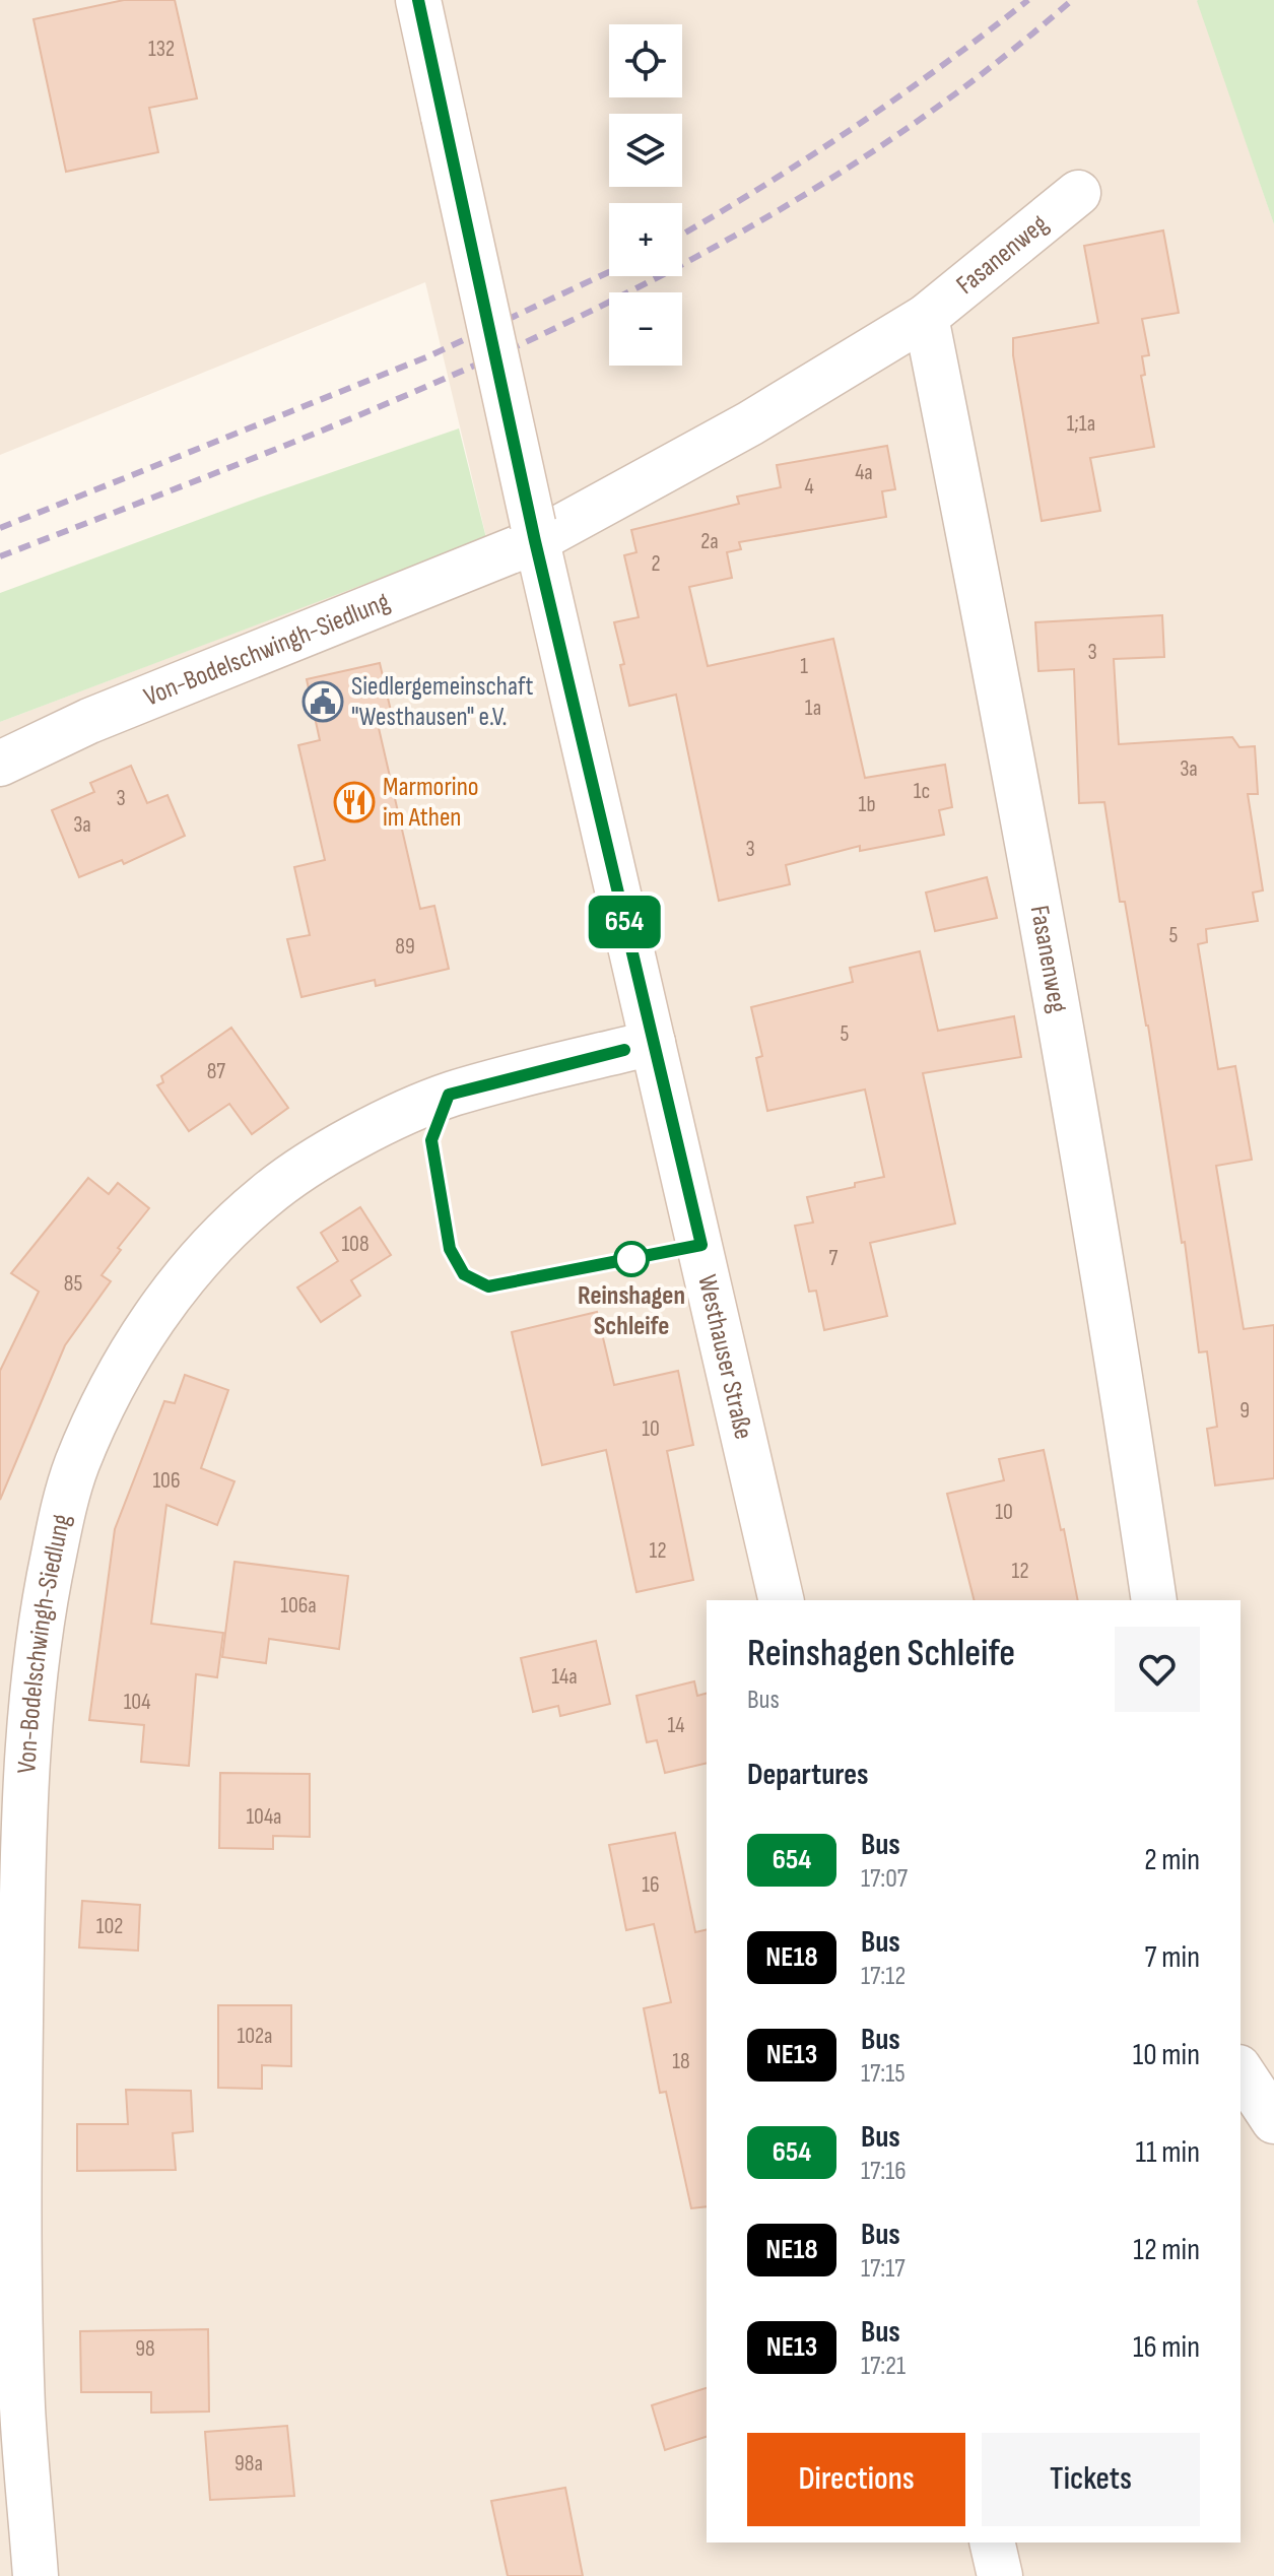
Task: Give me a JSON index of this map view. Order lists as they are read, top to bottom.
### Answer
{
  "streets": {
    "street": ["Fasanenweg", "Von-Bodelschwingh-Siedlung", "Westhauser Straße"]
  },
  "crossings": [
    ["Fasanenweg", "Von-Bodelschwingh-Siedlung"],
    ["Fasanenweg", "Westhauser Straße"],
    ["Von-Bodelschwingh-Siedlung", "Westhauser Straße"]
  ],
  "places": {
    "public building": ["Siedlergemeinschaft \"Westhausen\" e.V."],
    "restaurant": ["Marmorino im Athen"],
    "other": ["Reinshagen Schleife"]
  },
  "lines": ["bus line 654"],
  "house_numbers": [
    "132",
    "1;1a",
    "4a",
    "4",
    "2a",
    "2",
    "3",
    "1",
    "1a",
    "3a",
    "1c",
    "3",
    "1b",
    "3a",
    "3",
    "5",
    "89",
    "5",
    "87",
    "108",
    "7",
    "85",
    "9",
    "10",
    "106",
    "10",
    "12",
    "12",
    "106a",
    "14a",
    "104",
    "14",
    "104a",
    "16",
    "102",
    "102a",
    "18",
    "98",
    "98a"
  ],
  "page": {
    "on_map": "654",
    "map_buttons": ["+", "−"],
    "heading": [
      ["Reinshagen Schleife", "Bus"],
      "Departures"
    ],
    "list": [
      {
        "mark": "654",
        "name": "Bus",
        "note": "17:07",
        "value": "2 min"
      },
      {
        "mark": "NE18",
        "name": "Bus",
        "note": "17:12",
        "value": "7 min"
      },
      {
        "mark": "NE13",
        "name": "Bus",
        "note": "17:15",
        "value": "10 min"
      },
      {
        "mark": "654",
        "name": "Bus",
        "note": "17:16",
        "value": "11 min"
      },
      {
        "mark": "NE18",
        "name": "Bus",
        "note": "17:17",
        "value": "12 min"
      },
      {
        "mark": "NE13",
        "name": "Bus",
        "note": "17:21",
        "value": "16 min"
      }
    ],
    "buttons": ["Directions", "Tickets"]
  }
}
